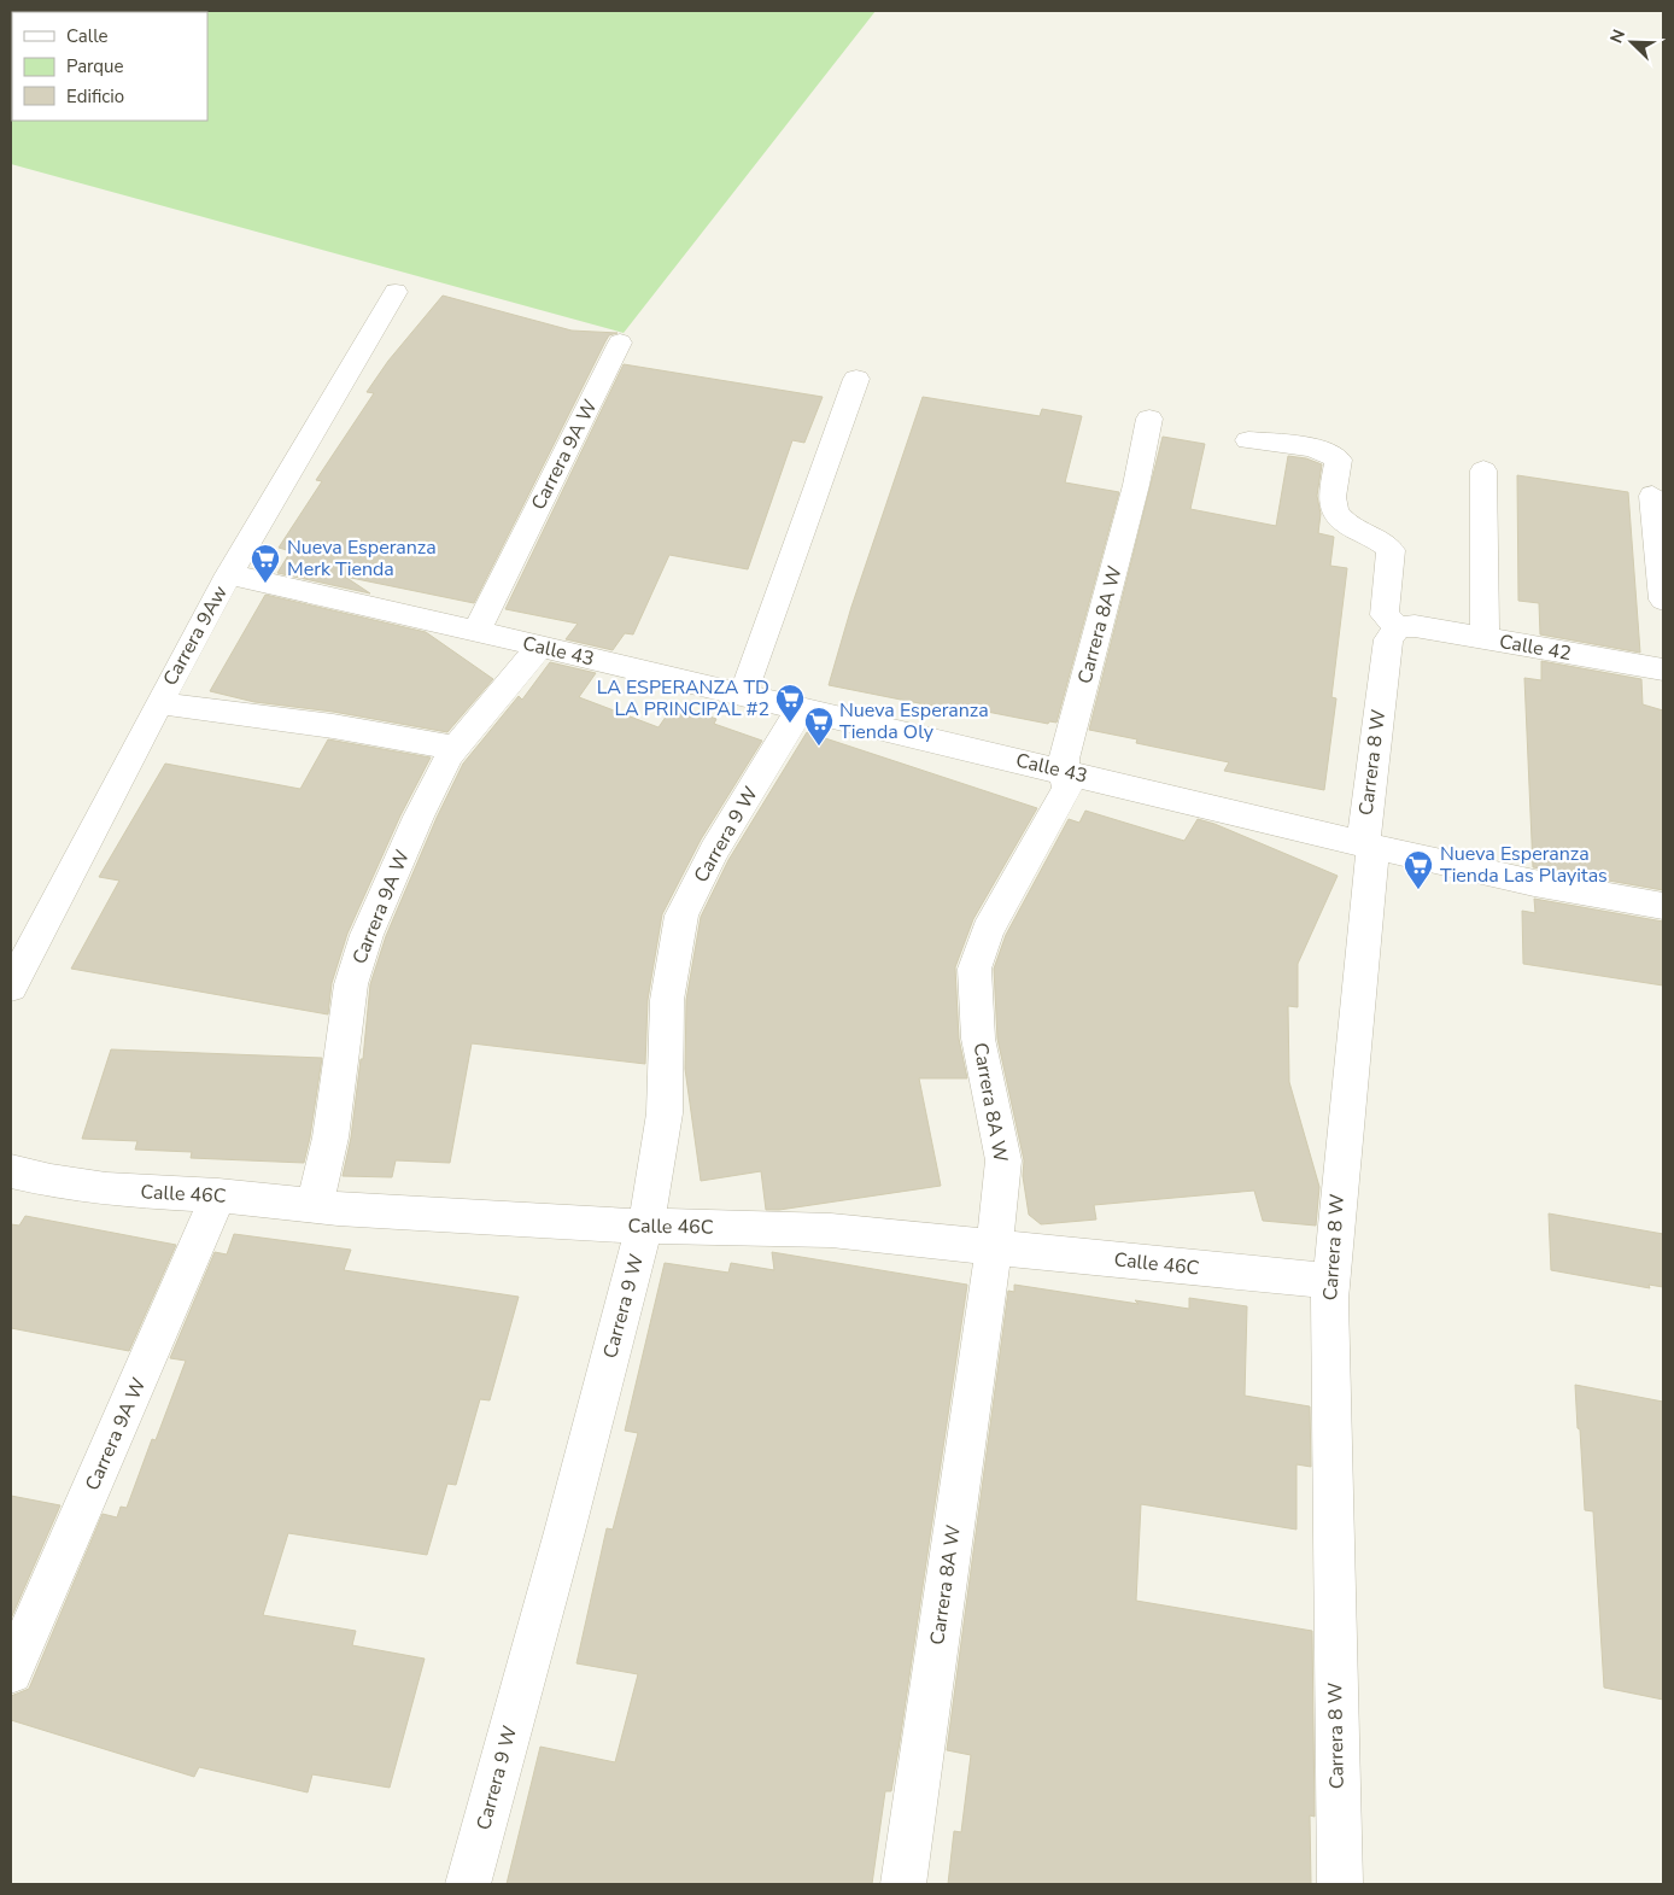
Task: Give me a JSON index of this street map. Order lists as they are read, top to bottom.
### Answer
{
  "streets": {
    "street": [
      "Carrera 9A W",
      "Carrera 8A W",
      "Carrera 9Aw",
      "Calle 42",
      "Calle 43",
      "Carrera 8 W",
      "Carrera 9 W",
      "Calle 46C"
    ]
  },
  "crossings": [
    ["Carrera 9A W", "Calle 43"],
    ["Carrera 9A W", "Calle 46C"],
    ["Carrera 8A W", "Calle 43"],
    ["Carrera 8A W", "Calle 46C"],
    ["Carrera 9Aw", "Calle 43"],
    ["Calle 42", "Carrera 8 W"],
    ["Calle 43", "Carrera 8 W"],
    ["Calle 43", "Carrera 9 W"],
    ["Carrera 8 W", "Calle 46C"],
    ["Carrera 9 W", "Calle 46C"]
  ],
  "places": {
    "supermarket": [
      "Nueva Esperanza Merk Tienda",
      "LA ESPERANZA TD LA PRINCIPAL #2",
      "Nueva Esperanza Tienda Oly",
      "Nueva Esperanza Tienda Las Playitas"
    ]
  },
  "legend": ["Calle", "Parque", "Edificio"],
  "north": "top left"
}
